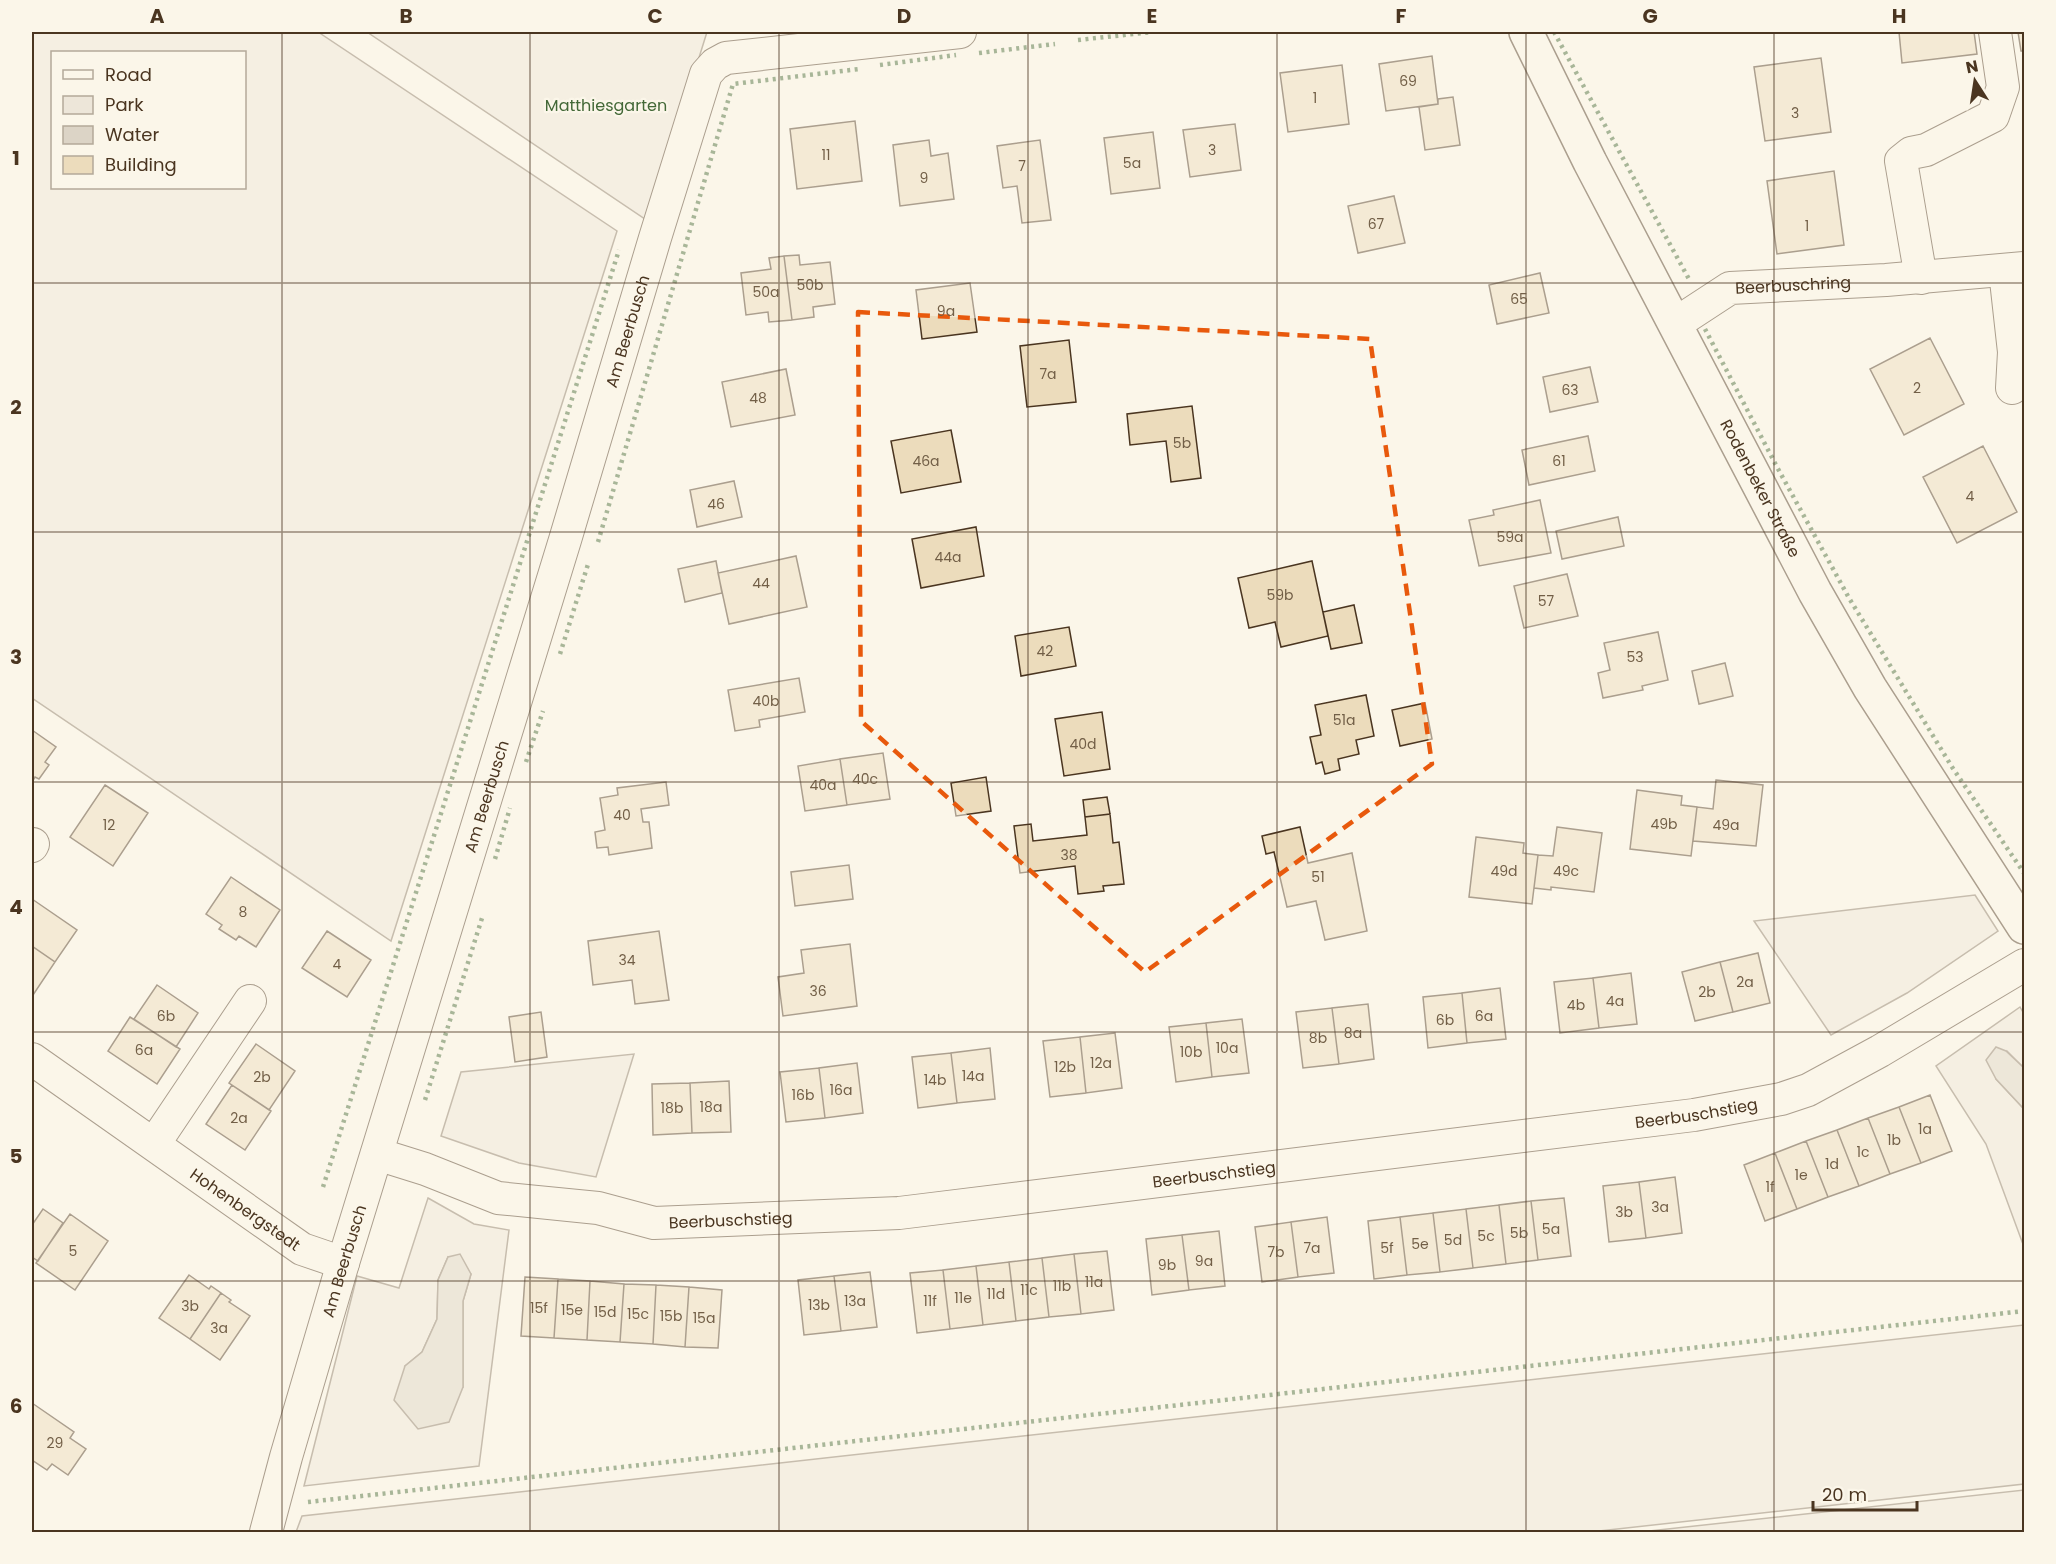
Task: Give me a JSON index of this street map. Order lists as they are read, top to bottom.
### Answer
{
  "streets": {
    "street": [
      "Beerbuschring",
      "Am Beerbusch",
      "Rodenbeker Straße",
      "Beerbuschstieg",
      "Hohenbergstedt"
    ]
  },
  "crossings": [
    ["Beerbuschring", "Rodenbeker Straße"],
    ["Am Beerbusch", "Beerbuschstieg"],
    ["Am Beerbusch", "Hohenbergstedt"]
  ],
  "parks": ["Matthiesgarten"],
  "house_numbers": [
    "69",
    "1",
    "3",
    "3",
    "11",
    "5a",
    "7",
    "9",
    "67",
    "1",
    "50b",
    "50a",
    "65",
    "9a",
    "7a",
    "2",
    "63",
    "48",
    "5b",
    "46a",
    "61",
    "4",
    "46",
    "59a",
    "44a",
    "44",
    "59b",
    "57",
    "42",
    "53",
    "40b",
    "51a",
    "40d",
    "40c",
    "40a",
    "40",
    "49b",
    "12",
    "49a",
    "38",
    "49d",
    "49c",
    "51",
    "8",
    "34",
    "4",
    "2a",
    "36",
    "2b",
    "4a",
    "4b",
    "6b",
    "6a",
    "6b",
    "8a",
    "8b",
    "10a",
    "6a",
    "10b",
    "12a",
    "12b",
    "14a",
    "2b",
    "14b",
    "16a",
    "16b",
    "18a",
    "18b",
    "2a",
    "1a",
    "1b",
    "1c",
    "1d",
    "1e",
    "1f",
    "3a",
    "3b",
    "5a",
    "5b",
    "5c",
    "5d",
    "5e",
    "7a",
    "5f",
    "5",
    "7b",
    "9a",
    "9b",
    "11a",
    "11b",
    "11c",
    "11d",
    "11e",
    "13a",
    "11f",
    "13b",
    "3b",
    "15f",
    "15e",
    "15d",
    "15c",
    "15b",
    "15a",
    "3a",
    "29"
  ],
  "legend": [
    "Road",
    "Park",
    "Water",
    "Building"
  ],
  "scale_bar": "20 m",
  "north": "top",
  "grid": {
    "columns": [
      "A",
      "B",
      "C",
      "D",
      "E",
      "F",
      "G",
      "H"
    ],
    "rows": [
      "1",
      "2",
      "3",
      "4",
      "5",
      "6"
    ]
  }
}
